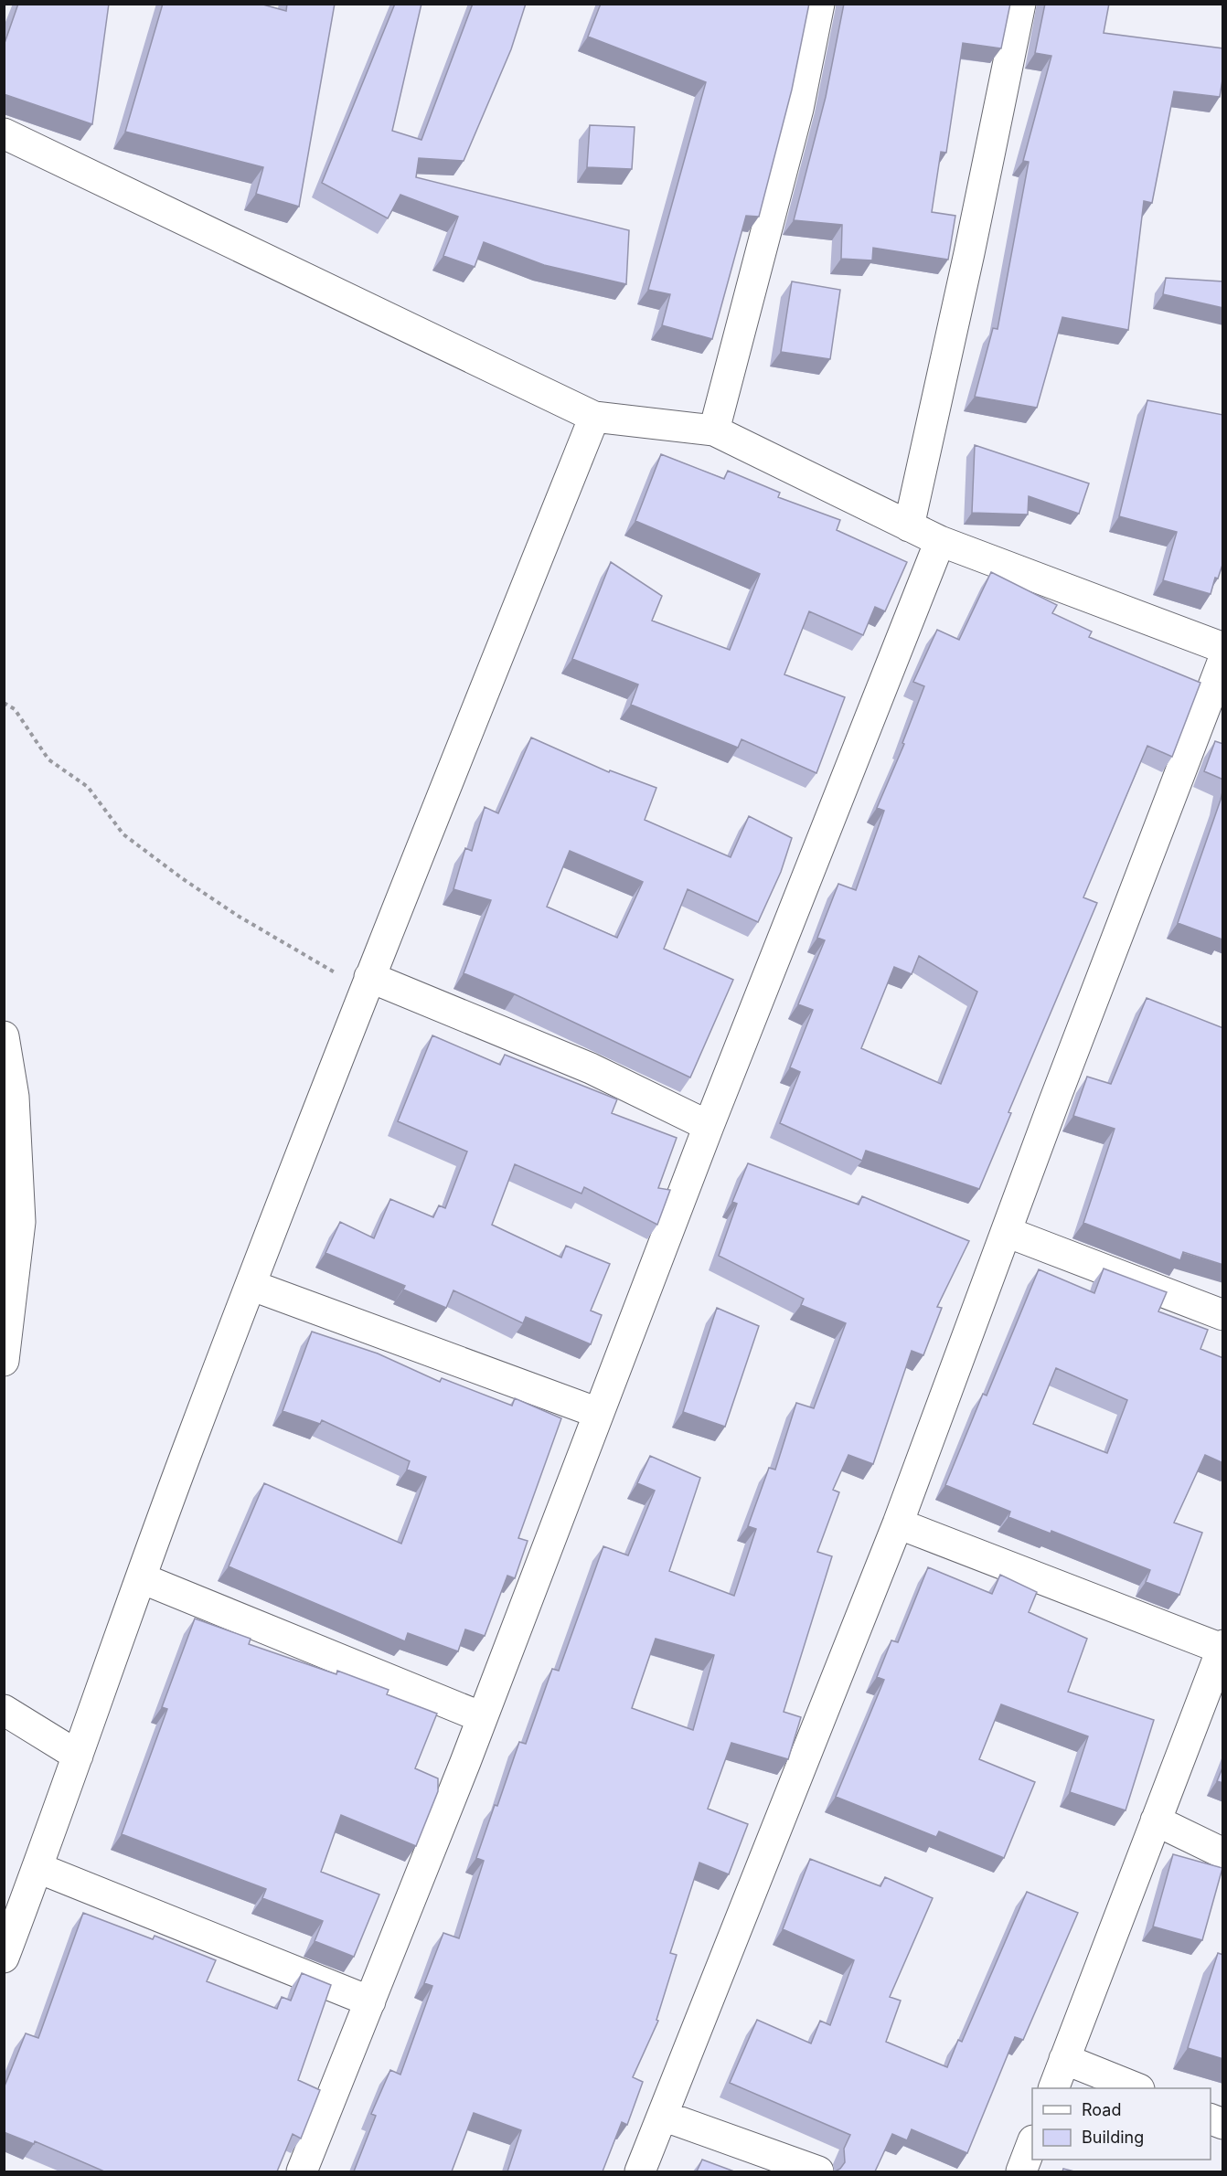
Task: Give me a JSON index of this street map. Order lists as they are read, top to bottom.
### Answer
{
  "legend": ["Road", "Building"]
}
